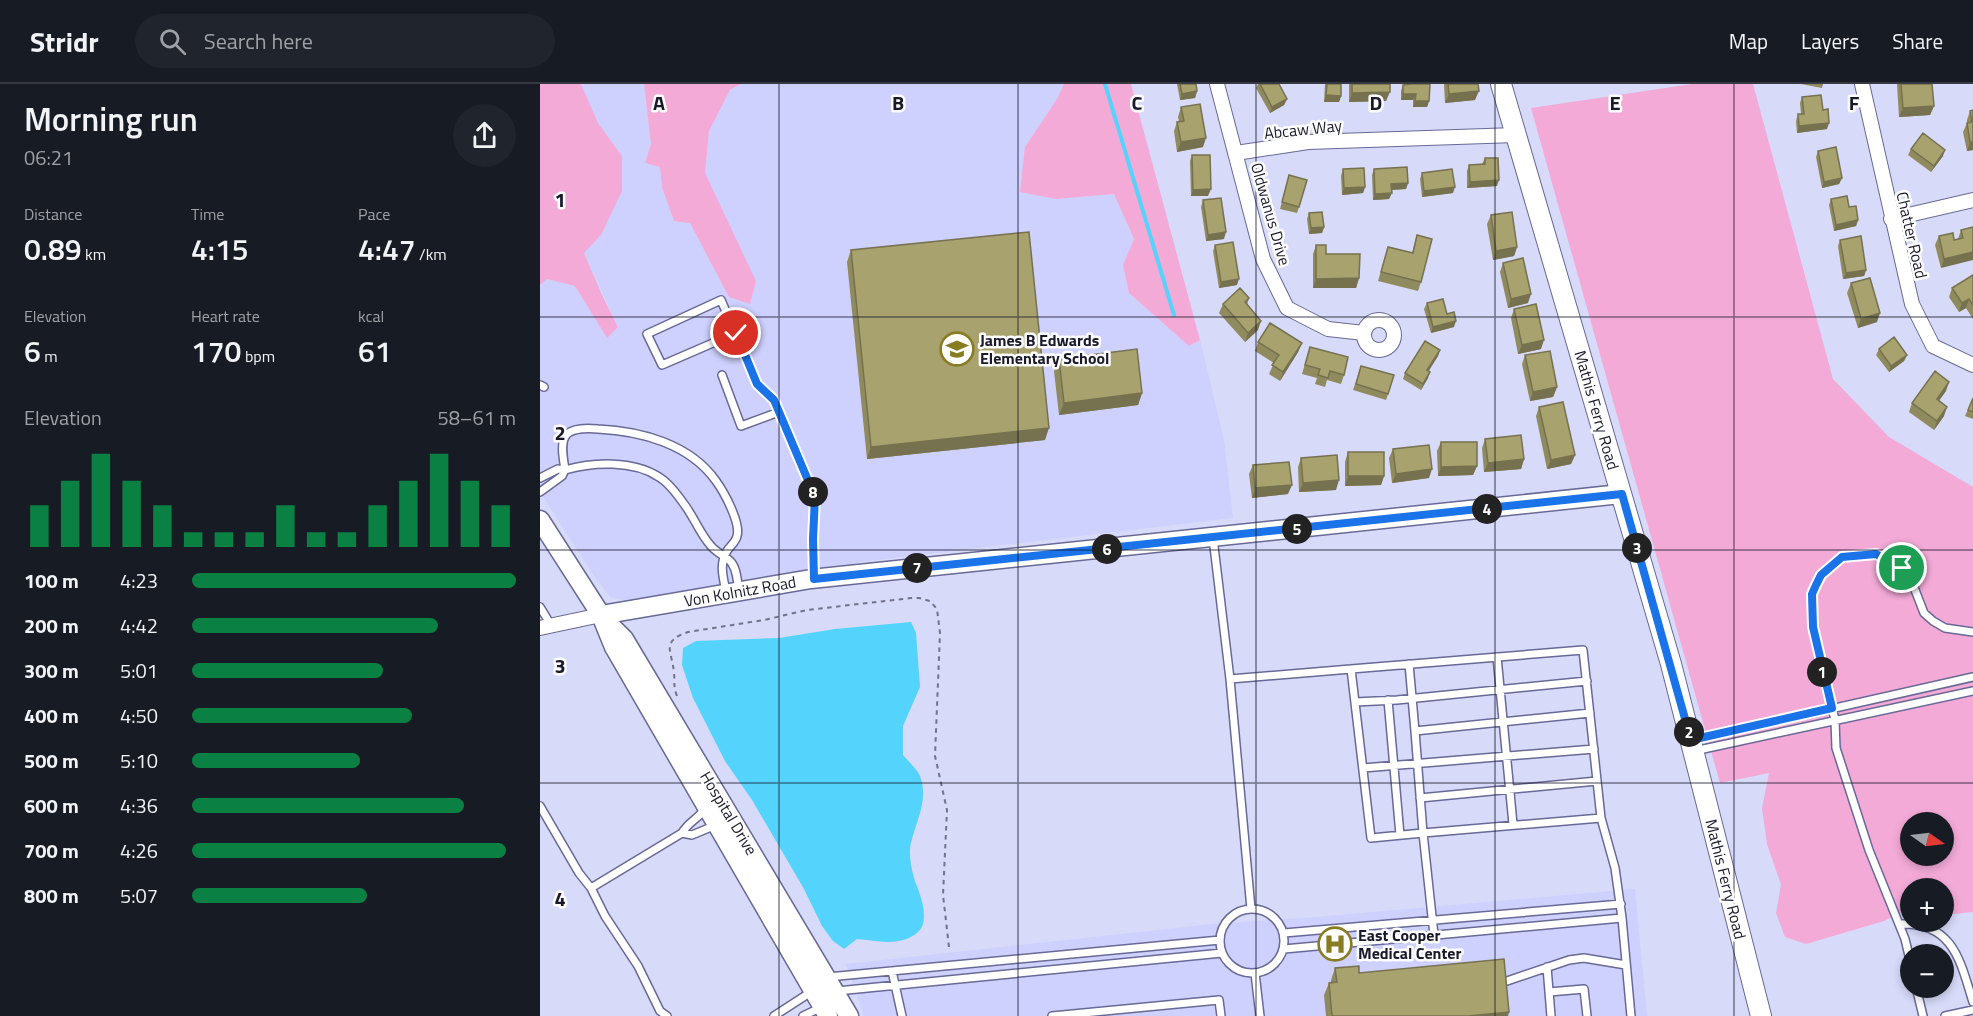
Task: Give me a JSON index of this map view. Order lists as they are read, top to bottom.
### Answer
{
  "streets": {
    "main road": ["Mathis Ferry Road"],
    "street": [
      "Abcaw Way",
      "Oldwanus Drive",
      "Chatter Road",
      "Von Kolnitz Road",
      "Hospital Drive"
    ]
  },
  "crossings": [
    ["Abcaw Way", "Oldwanus Drive"],
    ["Abcaw Way", "Mathis Ferry Road"],
    ["Mathis Ferry Road", "Von Kolnitz Road"],
    ["Von Kolnitz Road", "Hospital Drive"]
  ],
  "places": {
    "school or university": ["James B Edwards Elementary School"],
    "hospital": ["East Cooper Medical Center"]
  },
  "north": "right",
  "page": {
    "header": "Stridr",
    "search": "Search here",
    "nav": ["Map", "Layers", "Share"],
    "heading": ["Morning run", "06:21"],
    "stats": [
      ["Distance", "0.89 km"],
      ["Time", "4:15"],
      ["Pace", "4:47 /km"],
      ["Elevation", "6 m"],
      ["Heart rate", "170 bpm"],
      ["kcal", "61"]
    ],
    "chart": ["Elevation", "58–61 m"],
    "pins": [
      "8",
      "4",
      "5",
      "3",
      "6",
      "7",
      "1",
      "2"
    ],
    "list": [
      {
        "name": "100 m",
        "note": "4:23"
      },
      {
        "name": "200 m",
        "note": "4:42"
      },
      {
        "name": "300 m",
        "note": "5:01"
      },
      {
        "name": "400 m",
        "note": "4:50"
      },
      {
        "name": "500 m",
        "note": "5:10"
      },
      {
        "name": "600 m",
        "note": "4:36"
      },
      {
        "name": "700 m",
        "note": "4:26"
      },
      {
        "name": "800 m",
        "note": "5:07"
      }
    ],
    "map_buttons": ["+", "−"]
  },
  "grid": {
    "columns": [
      "A",
      "B",
      "C",
      "D",
      "E",
      "F"
    ],
    "rows": [
      "1",
      "2",
      "3",
      "4"
    ]
  }
}
